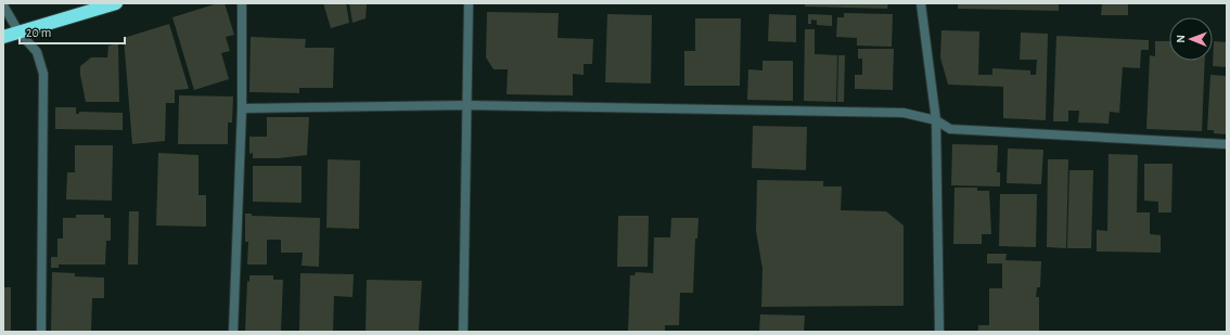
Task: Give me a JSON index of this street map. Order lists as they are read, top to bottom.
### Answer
{
  "scale_bar": "20 m",
  "north": "left"
}
